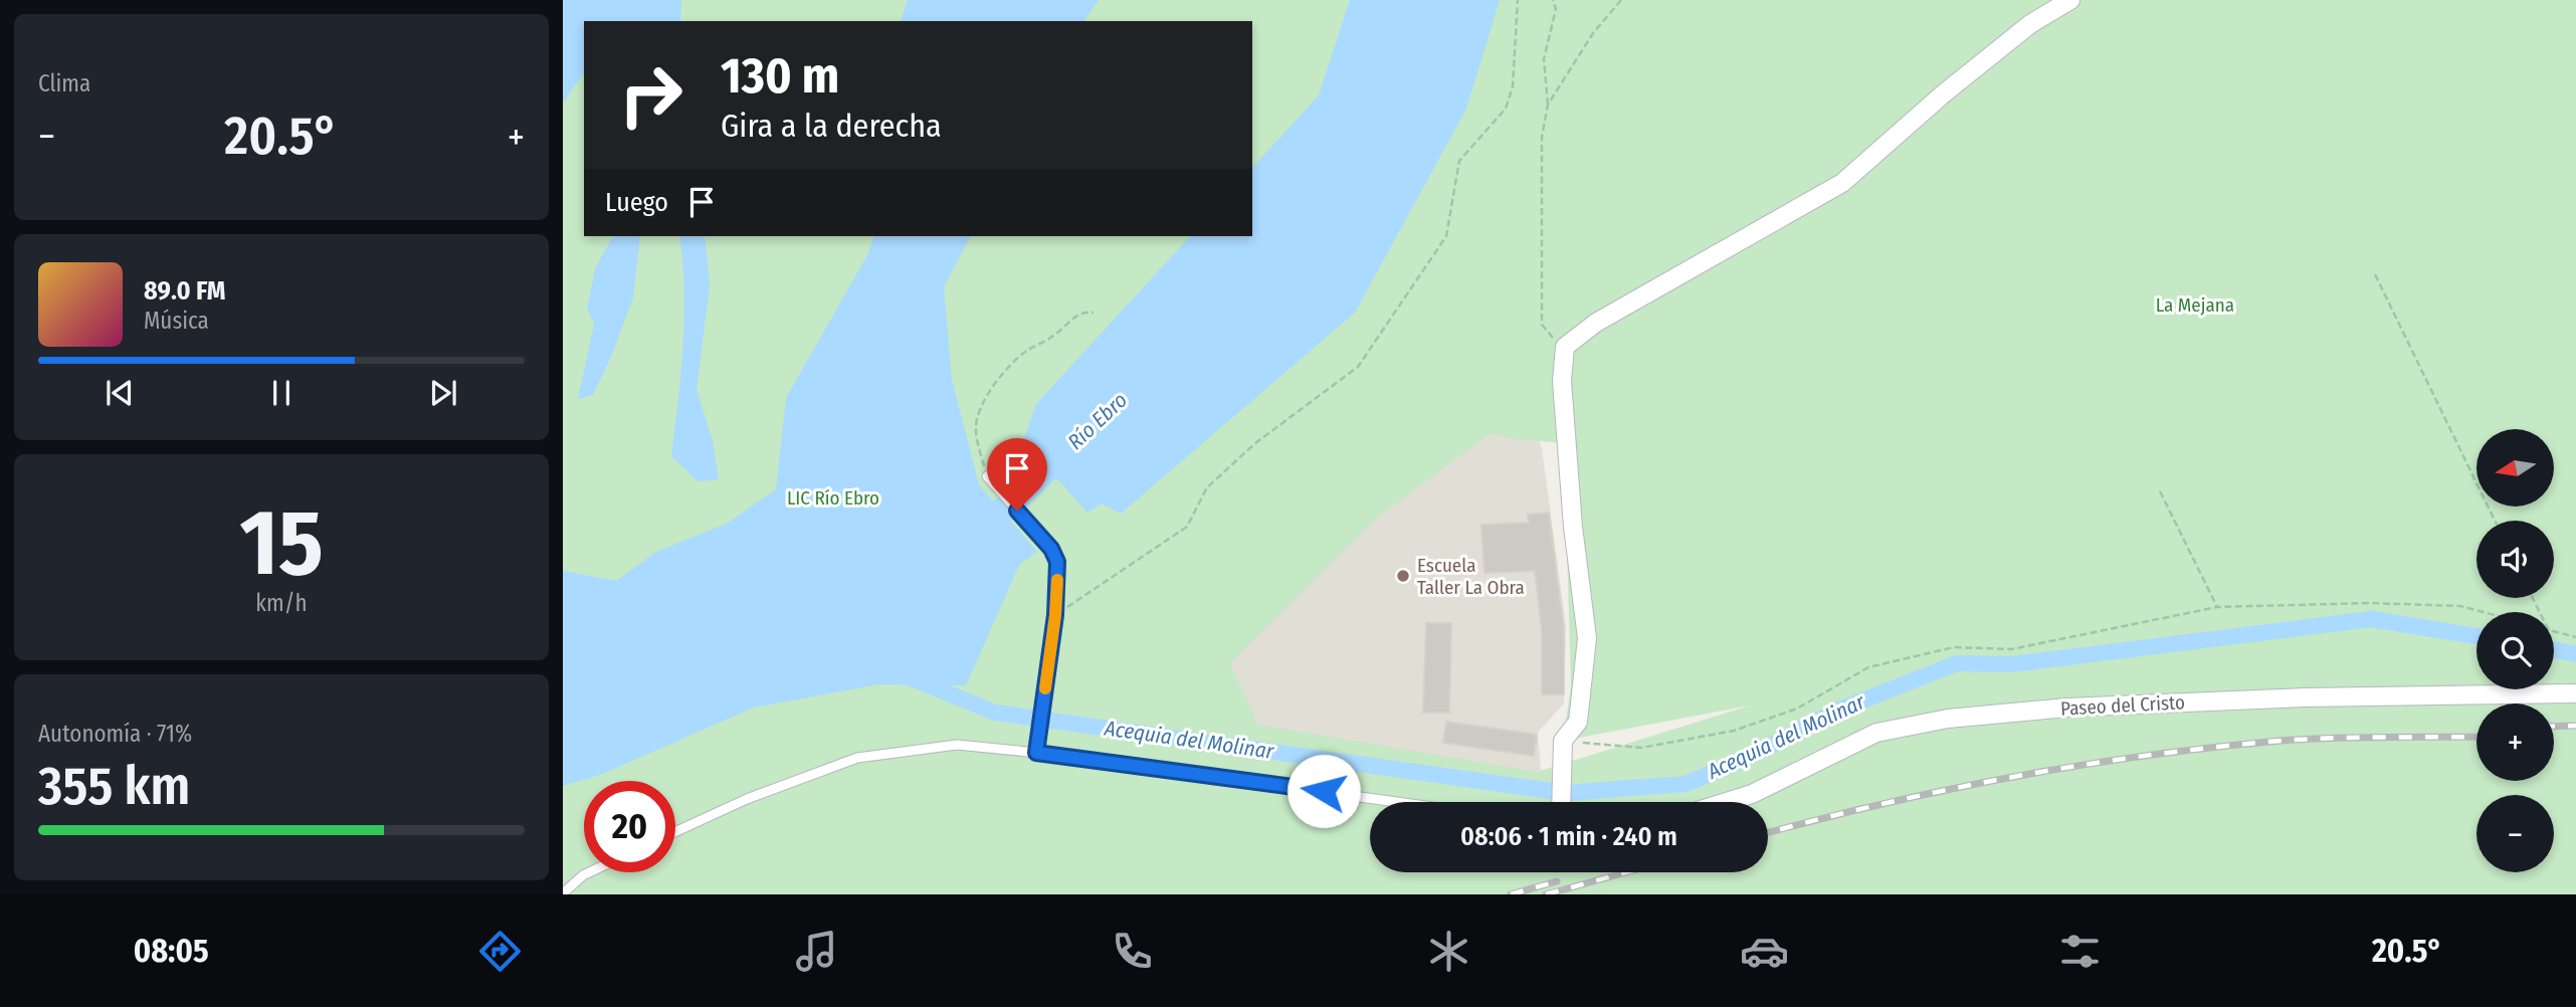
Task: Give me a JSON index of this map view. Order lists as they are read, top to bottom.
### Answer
{
  "streets": {
    "street": ["Paseo del Cristo"]
  },
  "water": ["Río Ebro", "Acequia del Molinar"],
  "parks": ["La Mejana", "LIC Río Ebro"],
  "places": ["Escuela Taller La Obra"],
  "north": "left",
  "page": {
    "tile": [
      "Clima",
      ["15", "km/h"],
      ["Autonomía · 71%", "355 km"]
    ],
    "turn": ["130 m", "Gira a la derecha"],
    "heat": ["−", "20.5°", "+"],
    "then": "Luego",
    "song": ["89.0 FM", "Música"],
    "map_buttons": ["+", "−"],
    "limit": "20",
    "trip": "08:06 · 1 min · 240 m",
    "tabs": ["08:05", "20.5°"]
  }
}
